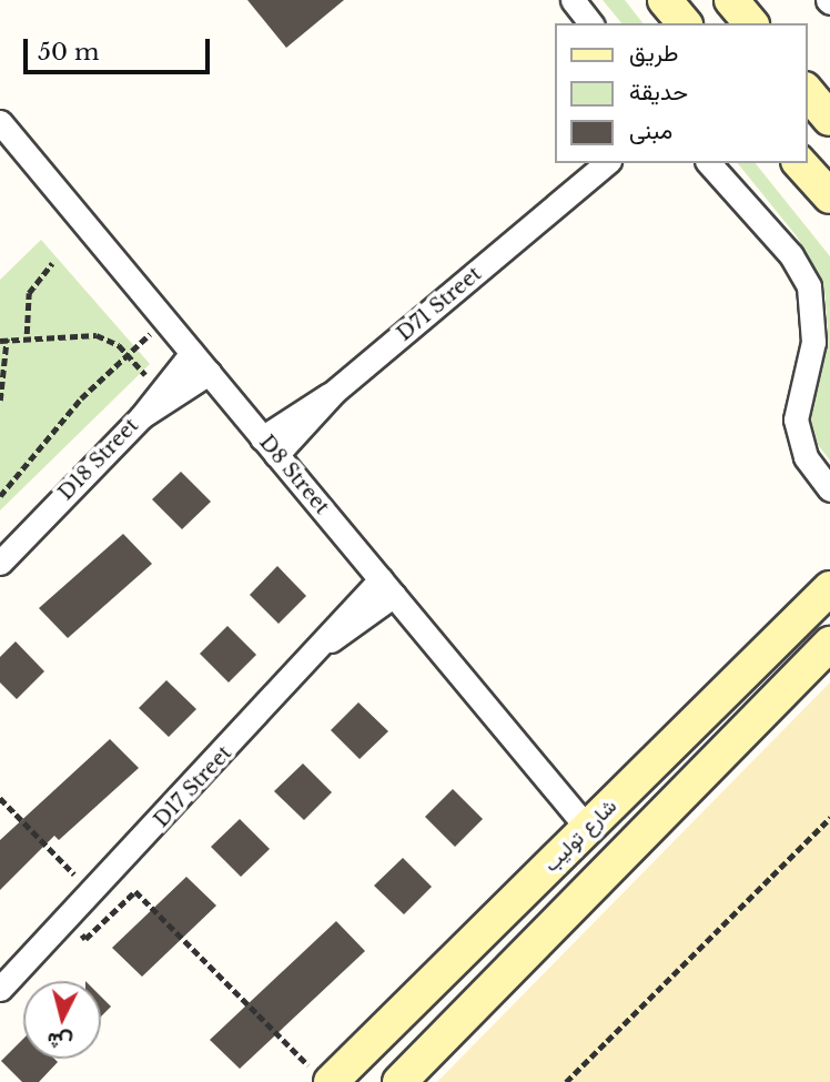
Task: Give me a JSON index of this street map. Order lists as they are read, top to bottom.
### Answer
{
  "streets": {
    "street": [
      "D71 Street",
      "D18 Street",
      "D8 Street",
      "D17 Street",
      "شارع توليب"
    ]
  },
  "crossings": [
    ["D71 Street", "D8 Street"],
    ["D18 Street", "D8 Street"],
    ["D8 Street", "D17 Street"],
    ["D8 Street", "شارع توليب"]
  ],
  "legend": ["طريق", "حديقة", "مبنى"],
  "scale_bar": "50 m",
  "north": "bottom"
}
